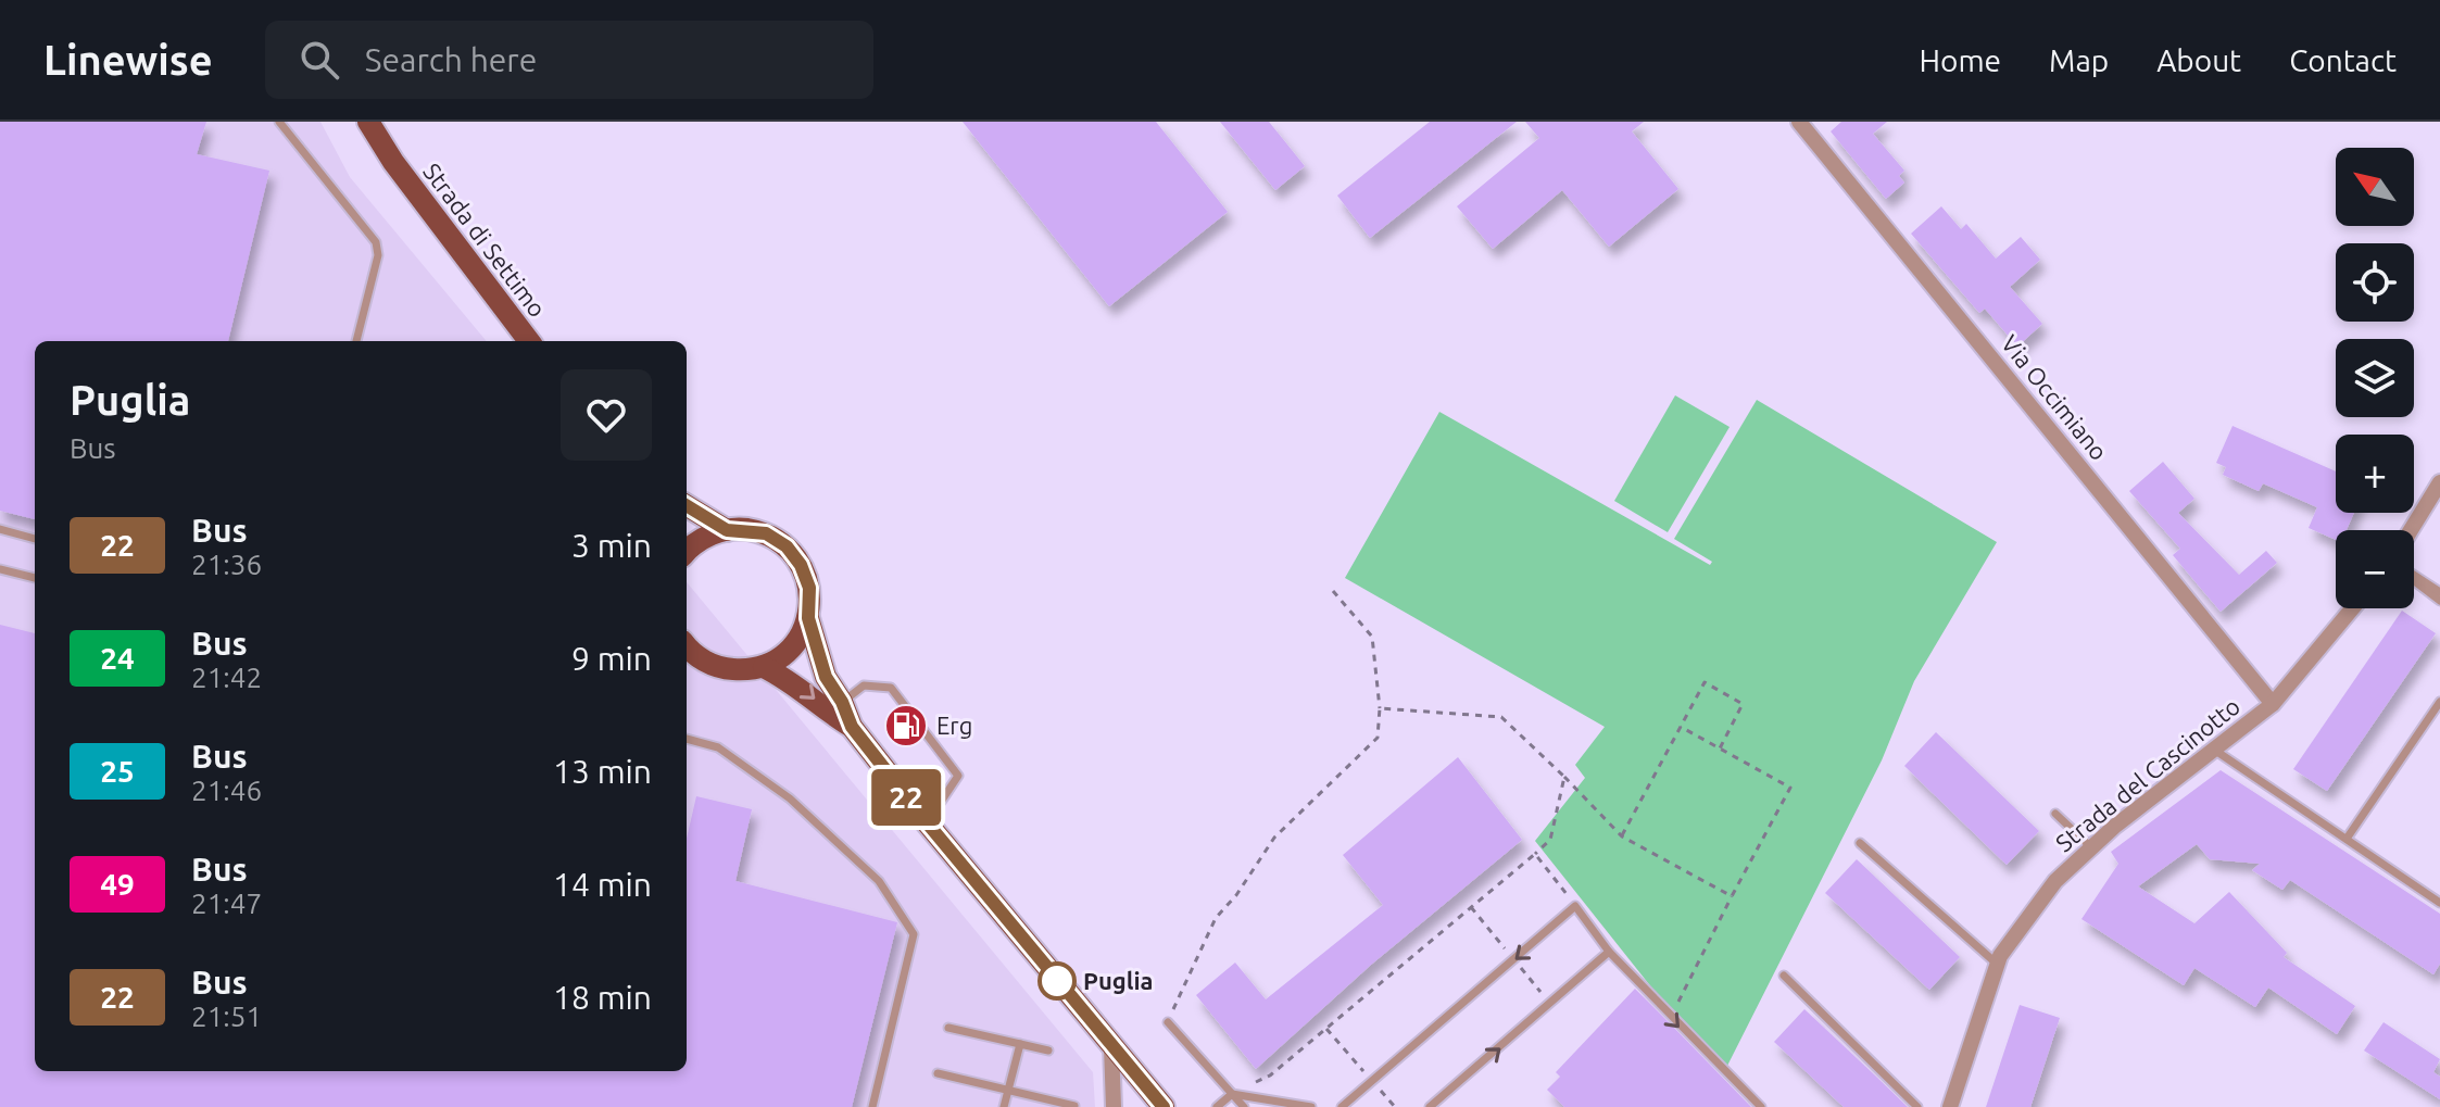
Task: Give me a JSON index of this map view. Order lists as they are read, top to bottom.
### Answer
{
  "streets": {
    "main road": ["Strada di Settimo"],
    "street": ["Via Occimiano", "Strada del Cascinotto"]
  },
  "crossings": [
    ["Via Occimiano", "Strada del Cascinotto"]
  ],
  "places": {
    "fuel station": ["Erg"],
    "other": ["Puglia"]
  },
  "lines": ["bus line 22"],
  "north": "top left",
  "page": {
    "header": "Linewise",
    "search": "Search here",
    "nav": [
      "Home",
      "Map",
      "About",
      "Contact"
    ],
    "on_map": "22",
    "map_buttons": ["+", "−"],
    "heading": ["Puglia", "Bus"],
    "list": [
      {
        "mark": "22",
        "name": "Bus",
        "note": "21:36",
        "value": "3 min"
      },
      {
        "mark": "24",
        "name": "Bus",
        "note": "21:42",
        "value": "9 min"
      },
      {
        "mark": "25",
        "name": "Bus",
        "note": "21:46",
        "value": "13 min"
      },
      {
        "mark": "49",
        "name": "Bus",
        "note": "21:47",
        "value": "14 min"
      },
      {
        "mark": "22",
        "name": "Bus",
        "note": "21:51",
        "value": "18 min"
      }
    ]
  }
}
